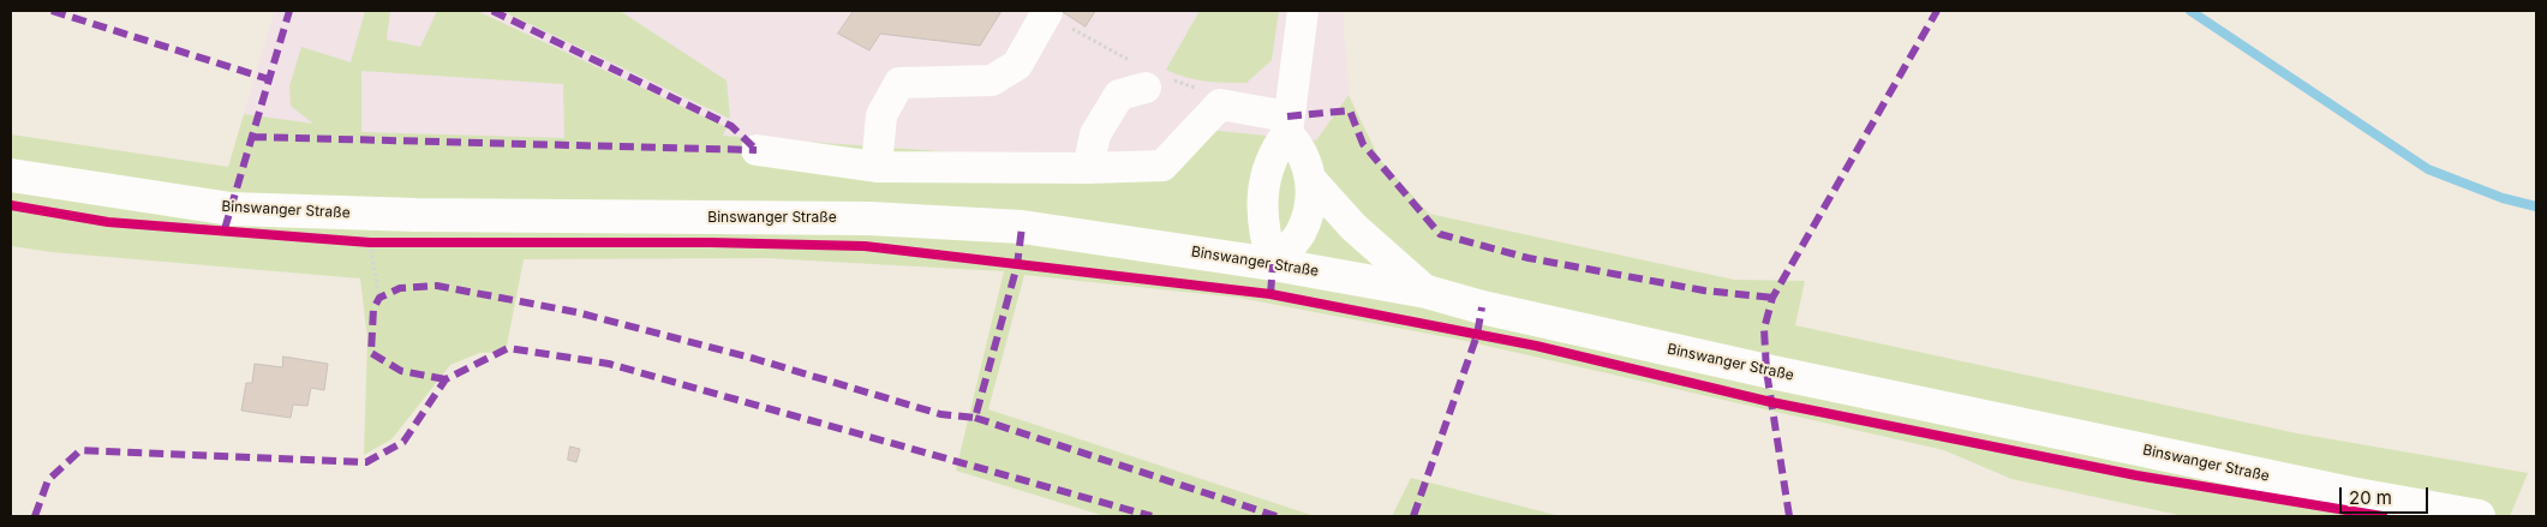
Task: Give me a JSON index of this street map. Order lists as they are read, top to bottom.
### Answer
{
  "streets": {
    "main road": ["Binswanger Straße"]
  },
  "scale_bar": "20 m"
}
